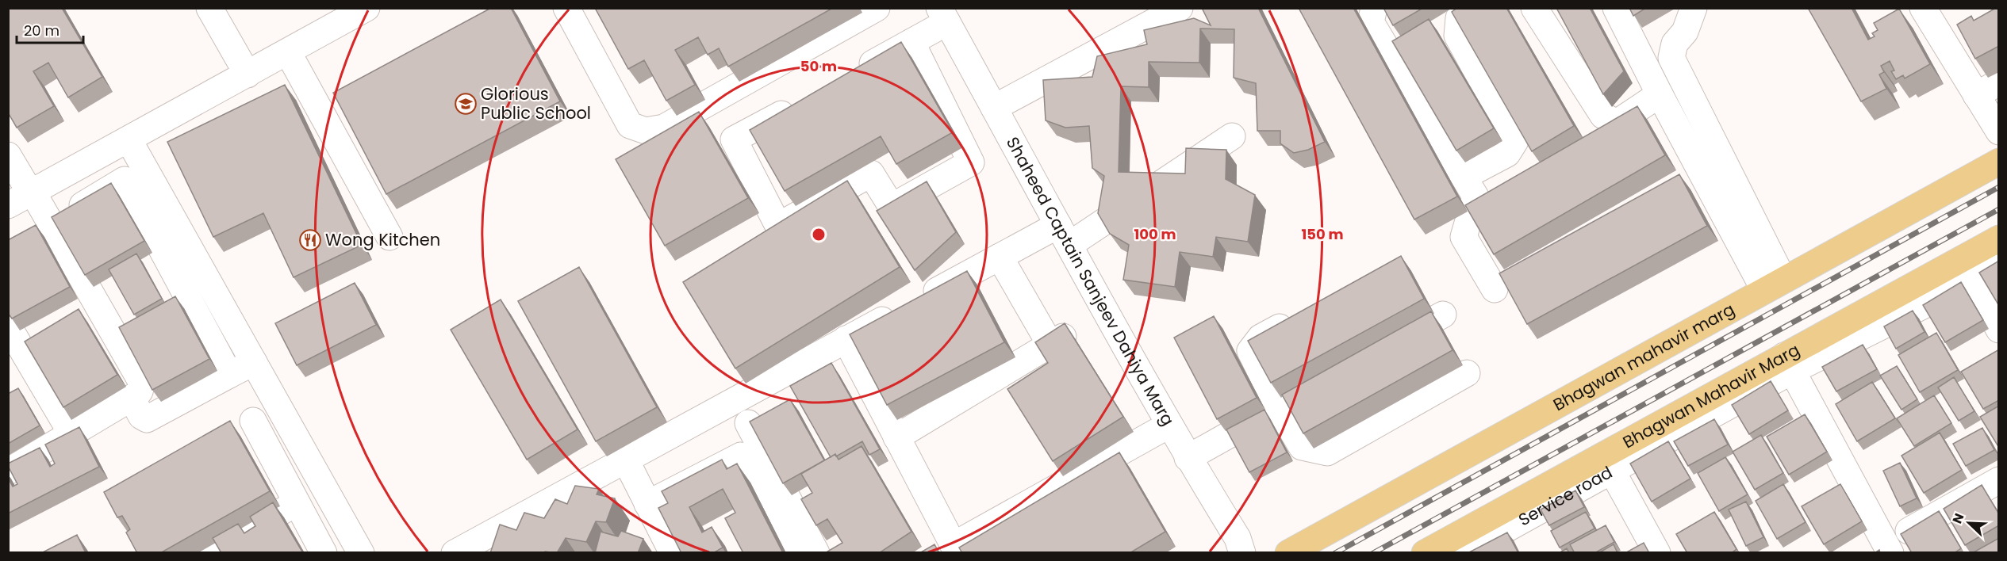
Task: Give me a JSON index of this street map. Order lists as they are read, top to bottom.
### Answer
{
  "streets": {
    "main road": ["Bhagwan mahavir marg", "Bhagwan Mahavir Marg"],
    "street": ["Shaheed Captain Sanjeev Dahiya Marg", "Service road"]
  },
  "crossings": [
    ["Bhagwan Mahavir Marg", "Service road"]
  ],
  "places": {
    "school or university": ["Glorious Public School"],
    "restaurant": ["Wong Kitchen"]
  },
  "scale_bar": "20 m",
  "north": "top left",
  "rings": ["50 m", "100 m", "150 m"]
}
